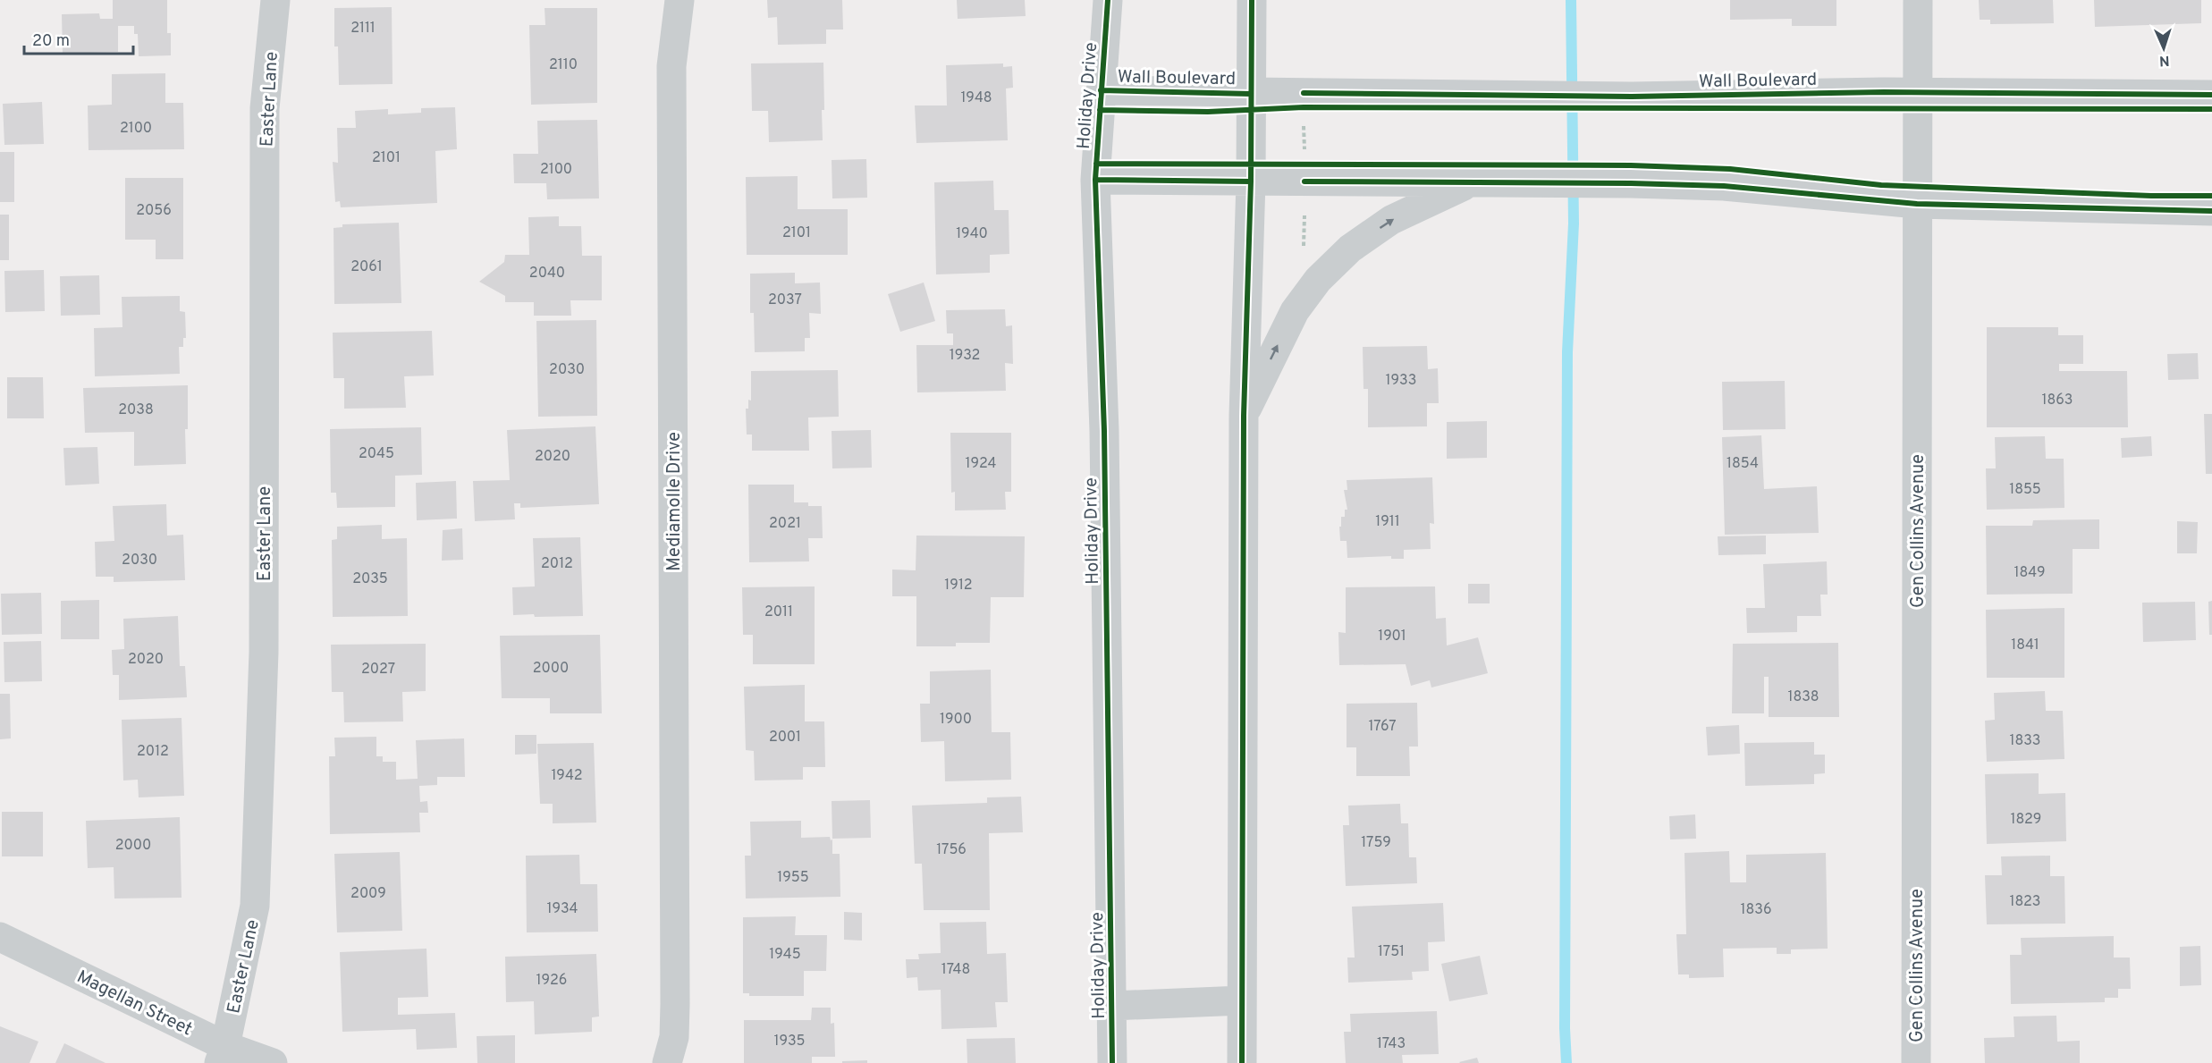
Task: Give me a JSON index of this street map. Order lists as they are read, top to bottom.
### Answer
{
  "streets": {
    "street": [
      "Wall Boulevard",
      "Holiday Drive",
      "Easter Lane",
      "Mediamolle Drive",
      "Gen Collins Avenue",
      "Magellan Street"
    ]
  },
  "crossings": [
    ["Wall Boulevard", "Holiday Drive"],
    ["Wall Boulevard", "Gen Collins Avenue"],
    ["Easter Lane", "Magellan Street"]
  ],
  "house_numbers": [
    "2111",
    "2110",
    "1948",
    "2100",
    "2101",
    "2100",
    "2056",
    "2101",
    "1940",
    "2061",
    "2040",
    "2037",
    "1932",
    "2030",
    "1933",
    "1863",
    "2038",
    "2045",
    "2020",
    "1924",
    "1854",
    "1855",
    "1911",
    "2021",
    "2030",
    "2012",
    "1849",
    "2035",
    "1912",
    "2011",
    "1901",
    "1841",
    "2020",
    "2000",
    "2027",
    "1838",
    "1900",
    "1767",
    "2001",
    "1833",
    "2012",
    "1942",
    "1829",
    "1759",
    "2000",
    "1756",
    "1955",
    "2009",
    "1823",
    "1934",
    "1836",
    "1751",
    "1945",
    "1748",
    "1926",
    "1935",
    "1743"
  ],
  "scale_bar": "20 m",
  "north": "bottom"
}
